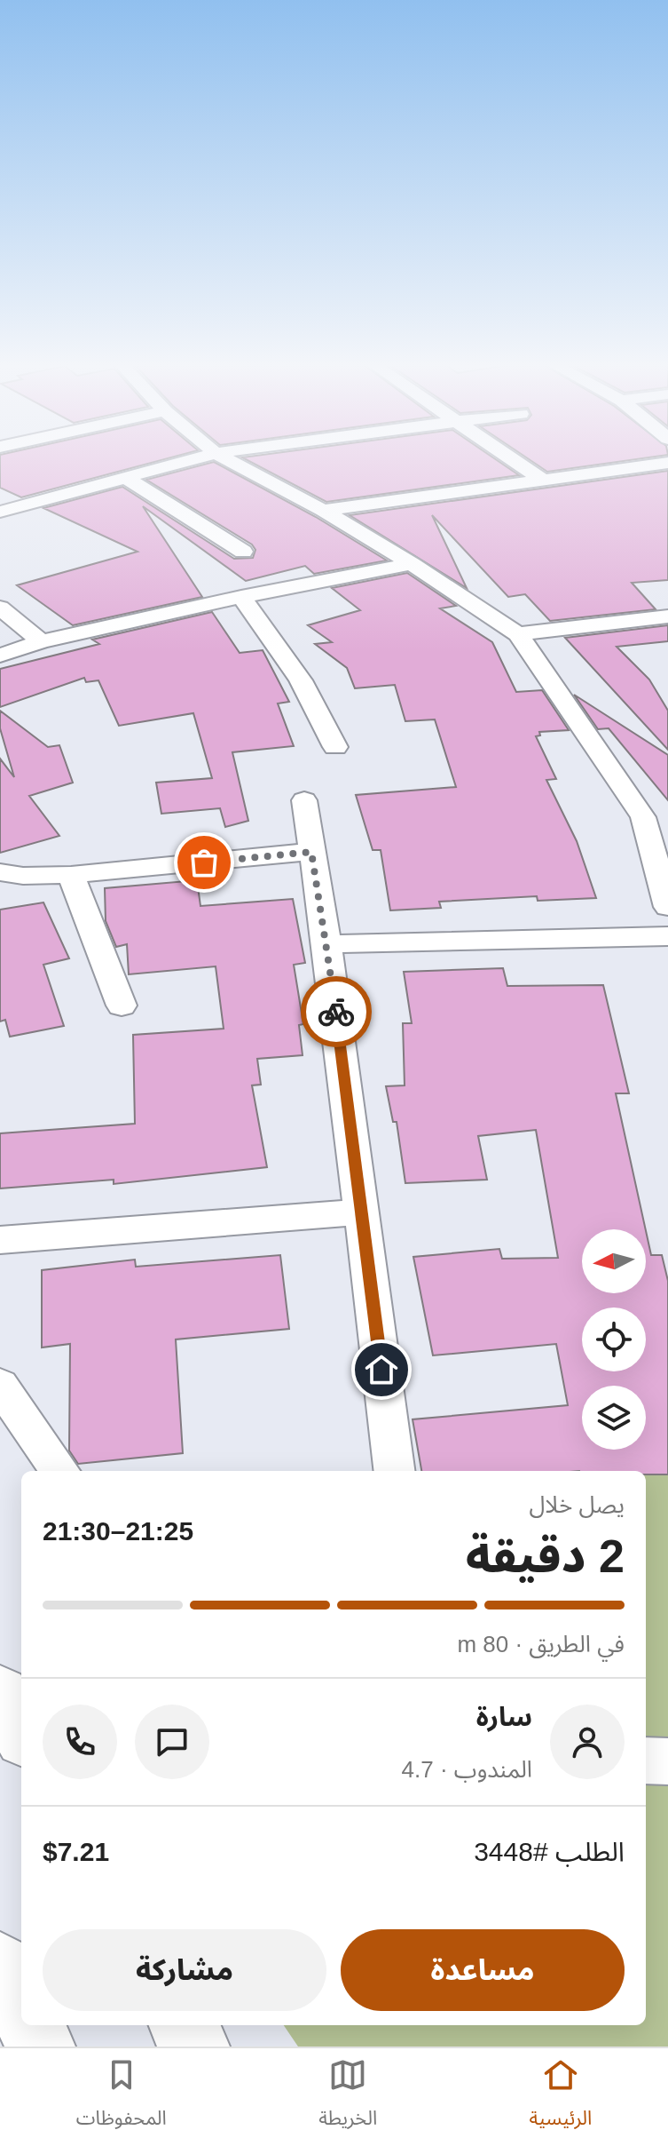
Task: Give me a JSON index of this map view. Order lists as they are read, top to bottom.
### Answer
{
  "north": "left",
  "page": {
    "heading": ["2 دقيقة", "يصل خلال", "21:25–21:30"],
    "panel": [
      "سارة",
      "المندوب · 4.7",
      "الطلب #3448",
      "$7.21"
    ],
    "bar": "في الطريق · 80 m",
    "buttons": ["مساعدة", "مشاركة"],
    "tabs": ["الرئيسية", "الخريطة", "المحفوظات"]
  }
}
